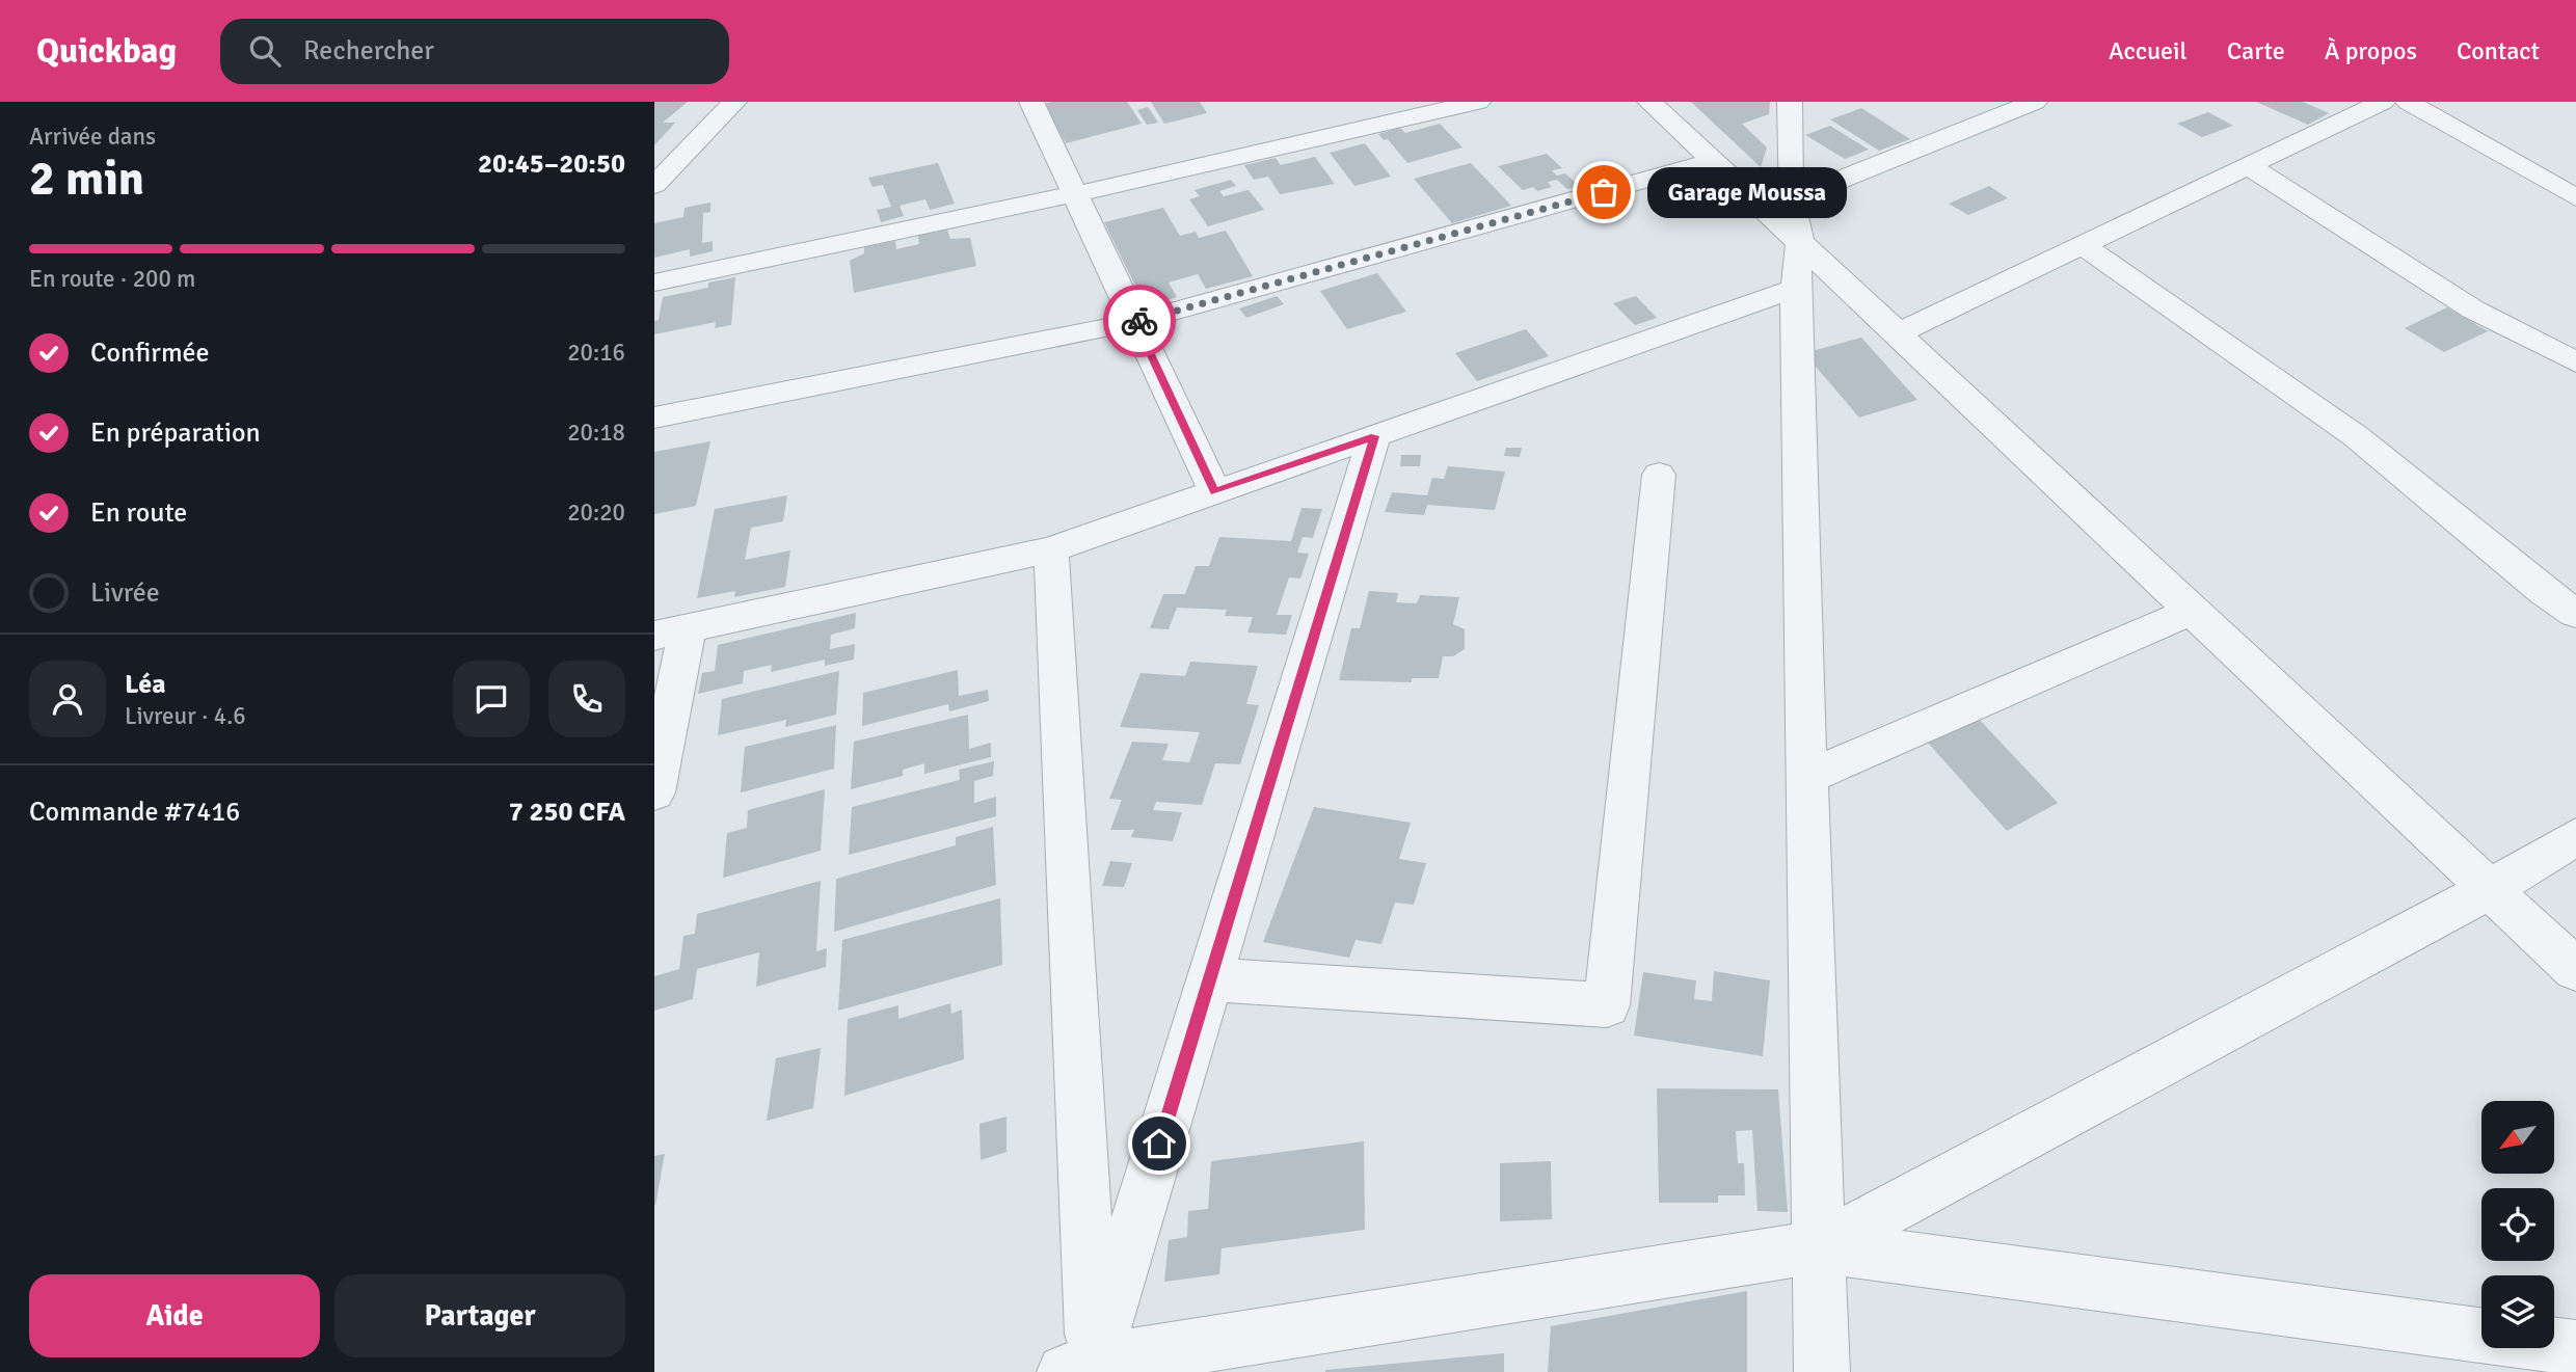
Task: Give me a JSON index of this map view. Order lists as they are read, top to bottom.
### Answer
{
  "places": ["Garage Moussa"],
  "north": "bottom left",
  "page": {
    "header": "Quickbag",
    "search": "Rechercher",
    "nav": [
      "Accueil",
      "Carte",
      "À propos",
      "Contact"
    ],
    "heading": ["2 min", "Arrivée dans", "20:45–20:50"],
    "panel": [
      "Léa",
      "Livreur · 4.6",
      "Commande #7416",
      "7 250 CFA"
    ],
    "bubble": "Garage Moussa",
    "bar": "En route · 200 m",
    "list": [
      ["Confirmée", "20:16"],
      ["En préparation", "20:18"],
      ["En route", "20:20"],
      "Livrée"
    ],
    "buttons": ["Aide", "Partager"]
  }
}
